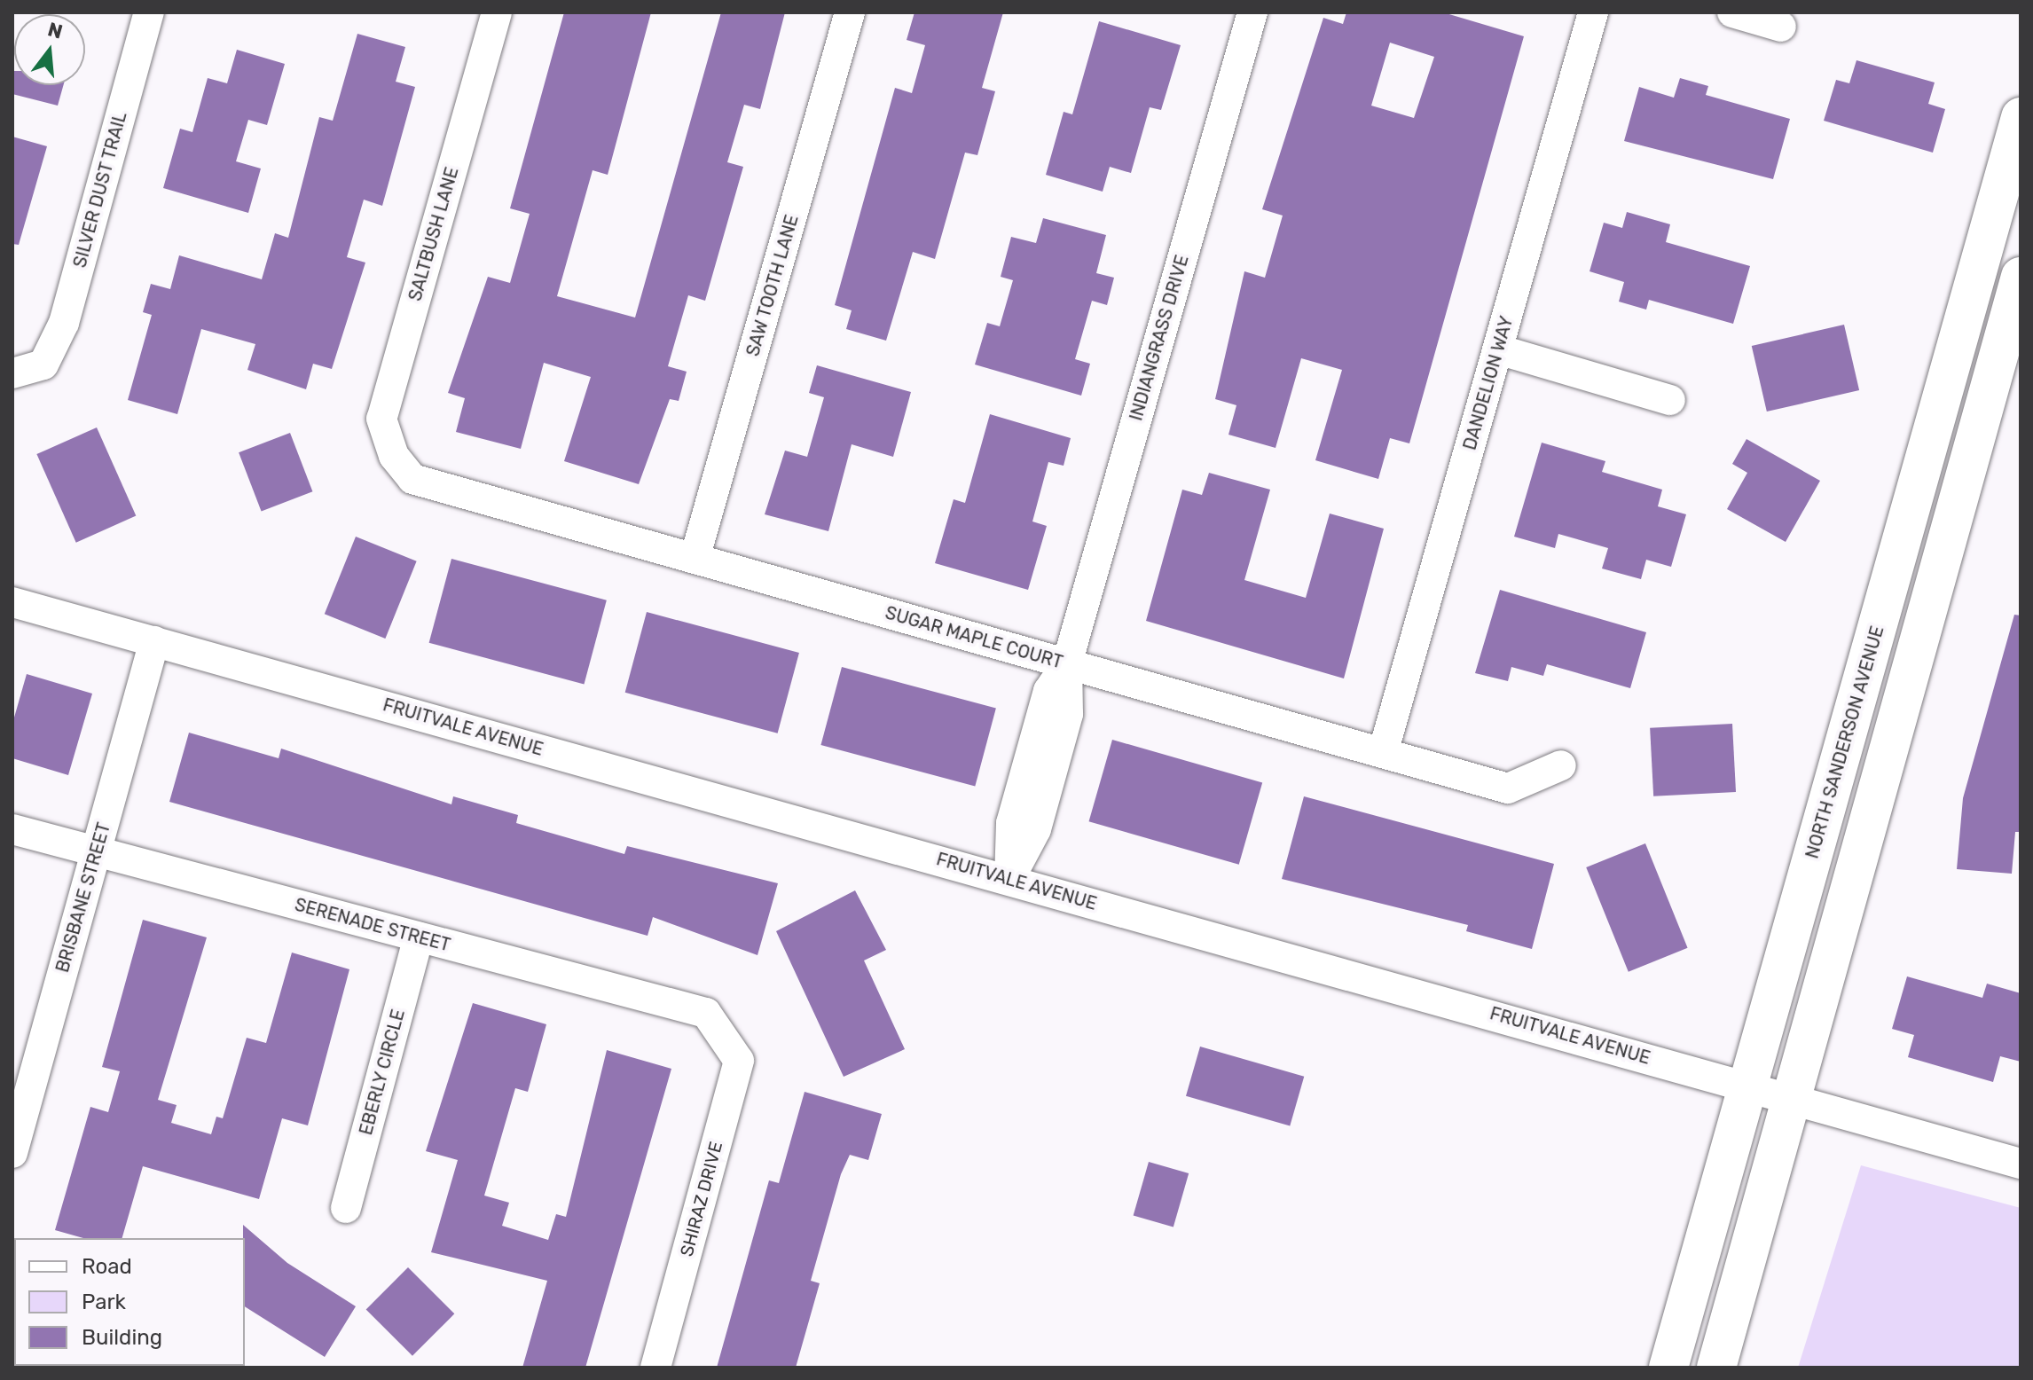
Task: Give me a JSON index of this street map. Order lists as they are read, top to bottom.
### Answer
{
  "streets": {
    "highway": ["NORTH SANDERSON AVENUE"],
    "street": [
      "SILVER DUST TRAIL",
      "SALTBUSH LANE",
      "SAW TOOTH LANE",
      "INDIANGRASS DRIVE",
      "DANDELION WAY",
      "SUGAR MAPLE COURT",
      "FRUITVALE AVENUE",
      "BRISBANE STREET",
      "SERENADE STREET",
      "EBERLY CIRCLE",
      "SHIRAZ DRIVE"
    ]
  },
  "crossings": [
    ["SALTBUSH LANE", "SUGAR MAPLE COURT"],
    ["SAW TOOTH LANE", "SUGAR MAPLE COURT"],
    ["INDIANGRASS DRIVE", "SUGAR MAPLE COURT"],
    ["INDIANGRASS DRIVE", "FRUITVALE AVENUE"],
    ["DANDELION WAY", "SUGAR MAPLE COURT"],
    ["FRUITVALE AVENUE", "NORTH SANDERSON AVENUE"],
    ["FRUITVALE AVENUE", "BRISBANE STREET"],
    ["BRISBANE STREET", "SERENADE STREET"],
    ["SERENADE STREET", "EBERLY CIRCLE"],
    ["SERENADE STREET", "SHIRAZ DRIVE"]
  ],
  "legend": ["Road", "Park", "Building"],
  "north": "top"
}
